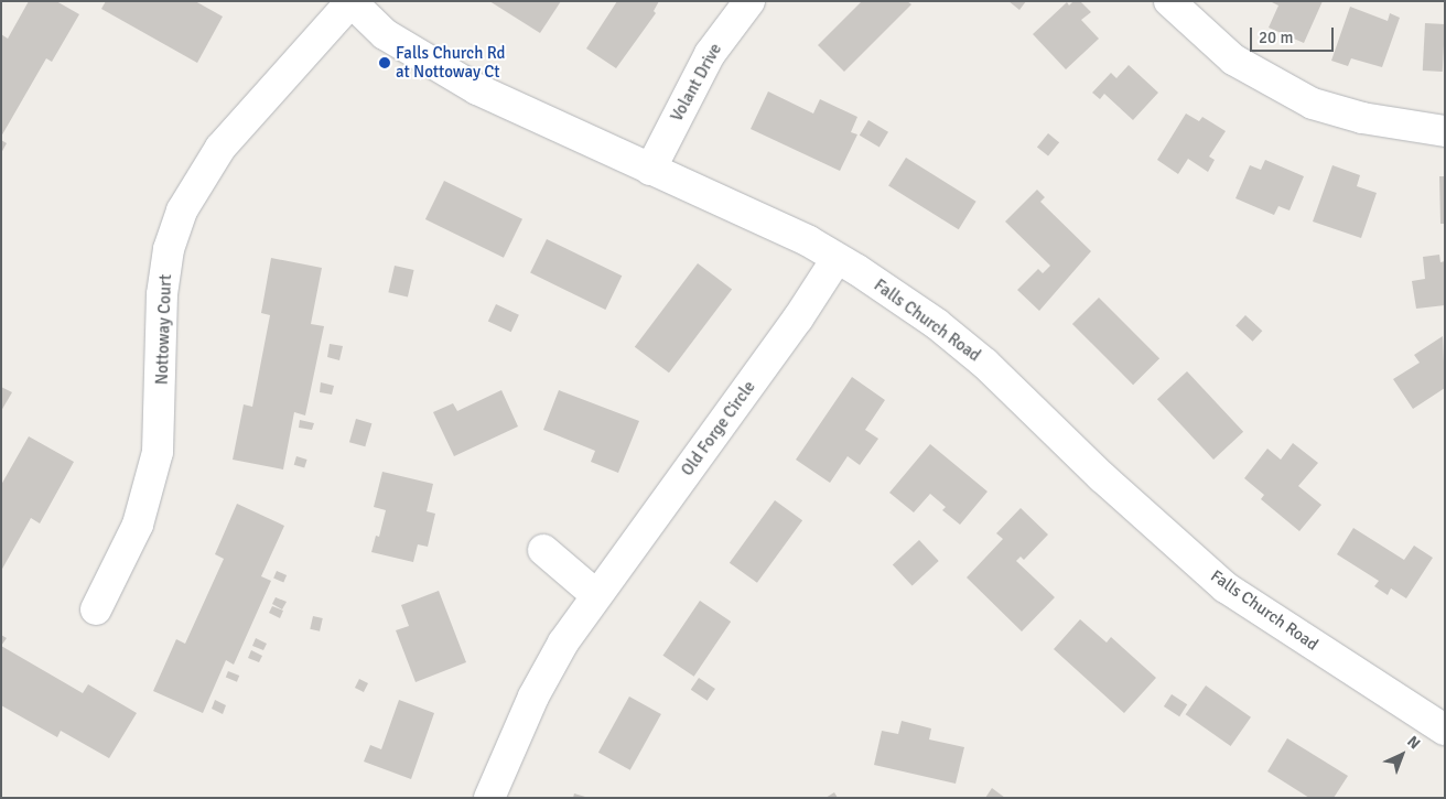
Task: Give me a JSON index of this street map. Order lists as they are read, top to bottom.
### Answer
{
  "streets": {
    "street": [
      "Volant Drive",
      "Falls Church Road",
      "Nottoway Court",
      "Old Forge Circle"
    ]
  },
  "crossings": [
    ["Volant Drive", "Falls Church Road"],
    ["Falls Church Road", "Nottoway Court"],
    ["Falls Church Road", "Old Forge Circle"]
  ],
  "places": ["Falls Church Rd at Nottoway Ct"],
  "scale_bar": "20 m",
  "north": "top right"
}
